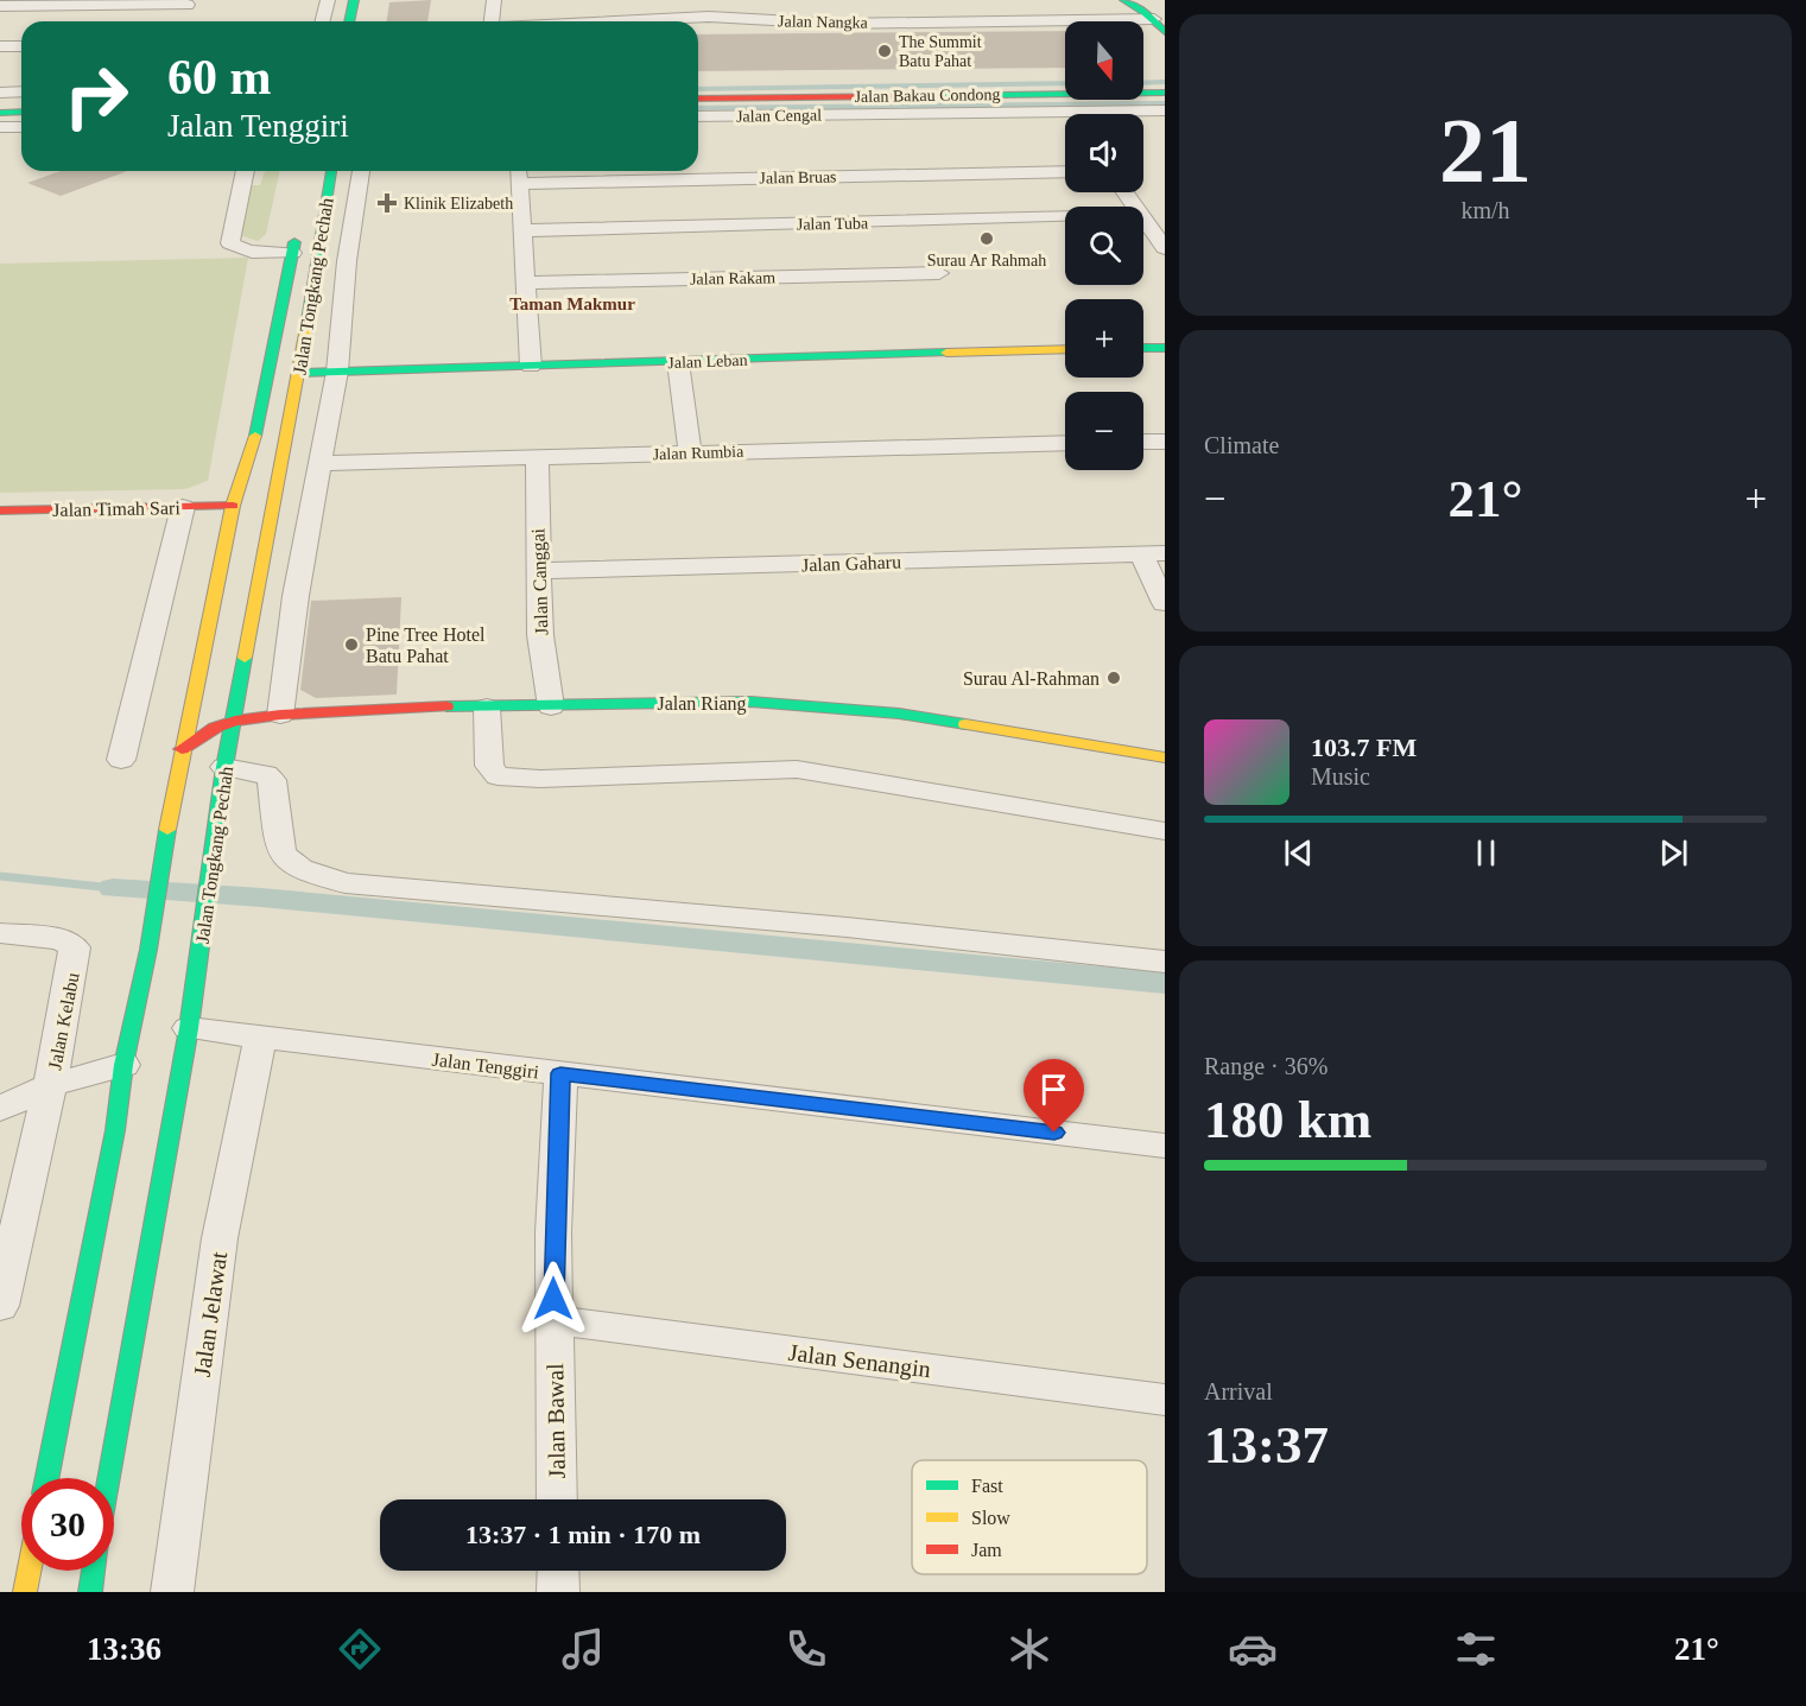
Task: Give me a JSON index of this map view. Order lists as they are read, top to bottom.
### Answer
{
  "streets": {
    "main road": [
      "Jalan Bakau Condong",
      "Jalan Tongkang Pechah",
      "Jalan Leban",
      "Jalan Timah Sari",
      "Jalan Riang"
    ],
    "street": [
      "Jalan Nangka",
      "Jalan Cengal",
      "Jalan Bruas",
      "Jalan Tuba",
      "Jalan Rakam",
      "Jalan Rumbia",
      "Jalan Gaharu",
      "Jalan Canggai",
      "Jalan Kelabu",
      "Jalan Tenggiri",
      "Jalan Jelawat",
      "Jalan Senangin",
      "Jalan Bawal"
    ]
  },
  "crossings": [
    ["Jalan Tongkang Pechah", "Jalan Leban"],
    ["Jalan Tongkang Pechah", "Jalan Timah Sari"],
    ["Jalan Tongkang Pechah", "Jalan Riang"],
    ["Jalan Tongkang Pechah", "Jalan Tenggiri"],
    ["Jalan Rumbia", "Jalan Canggai"],
    ["Jalan Gaharu", "Jalan Canggai"],
    ["Jalan Canggai", "Jalan Riang"],
    ["Jalan Tenggiri", "Jalan Jelawat"],
    ["Jalan Tenggiri", "Jalan Bawal"],
    ["Jalan Senangin", "Jalan Bawal"]
  ],
  "districts": ["Taman Makmur"],
  "places": {
    "other": [
      "The Summit Batu Pahat",
      "Surau Ar Rahmah",
      "Pine Tree Hotel Batu Pahat",
      "Surau Al-Rahman"
    ],
    "health": ["Klinik Elizabeth"]
  },
  "legend": ["Fast", "Slow", "Jam"],
  "north": "bottom",
  "page": {
    "tile": [
      ["21", "km/h"],
      "Climate",
      ["Range · 36%", "180 km"],
      ["Arrival", "13:37"]
    ],
    "map_buttons": ["+", "−"],
    "turn": ["60 m", "Jalan Tenggiri"],
    "heat": ["−", "21°", "+"],
    "song": ["103.7 FM", "Music"],
    "limit": "30",
    "trip": "13:37 · 1 min · 170 m",
    "tabs": ["13:36", "21°"]
  }
}
